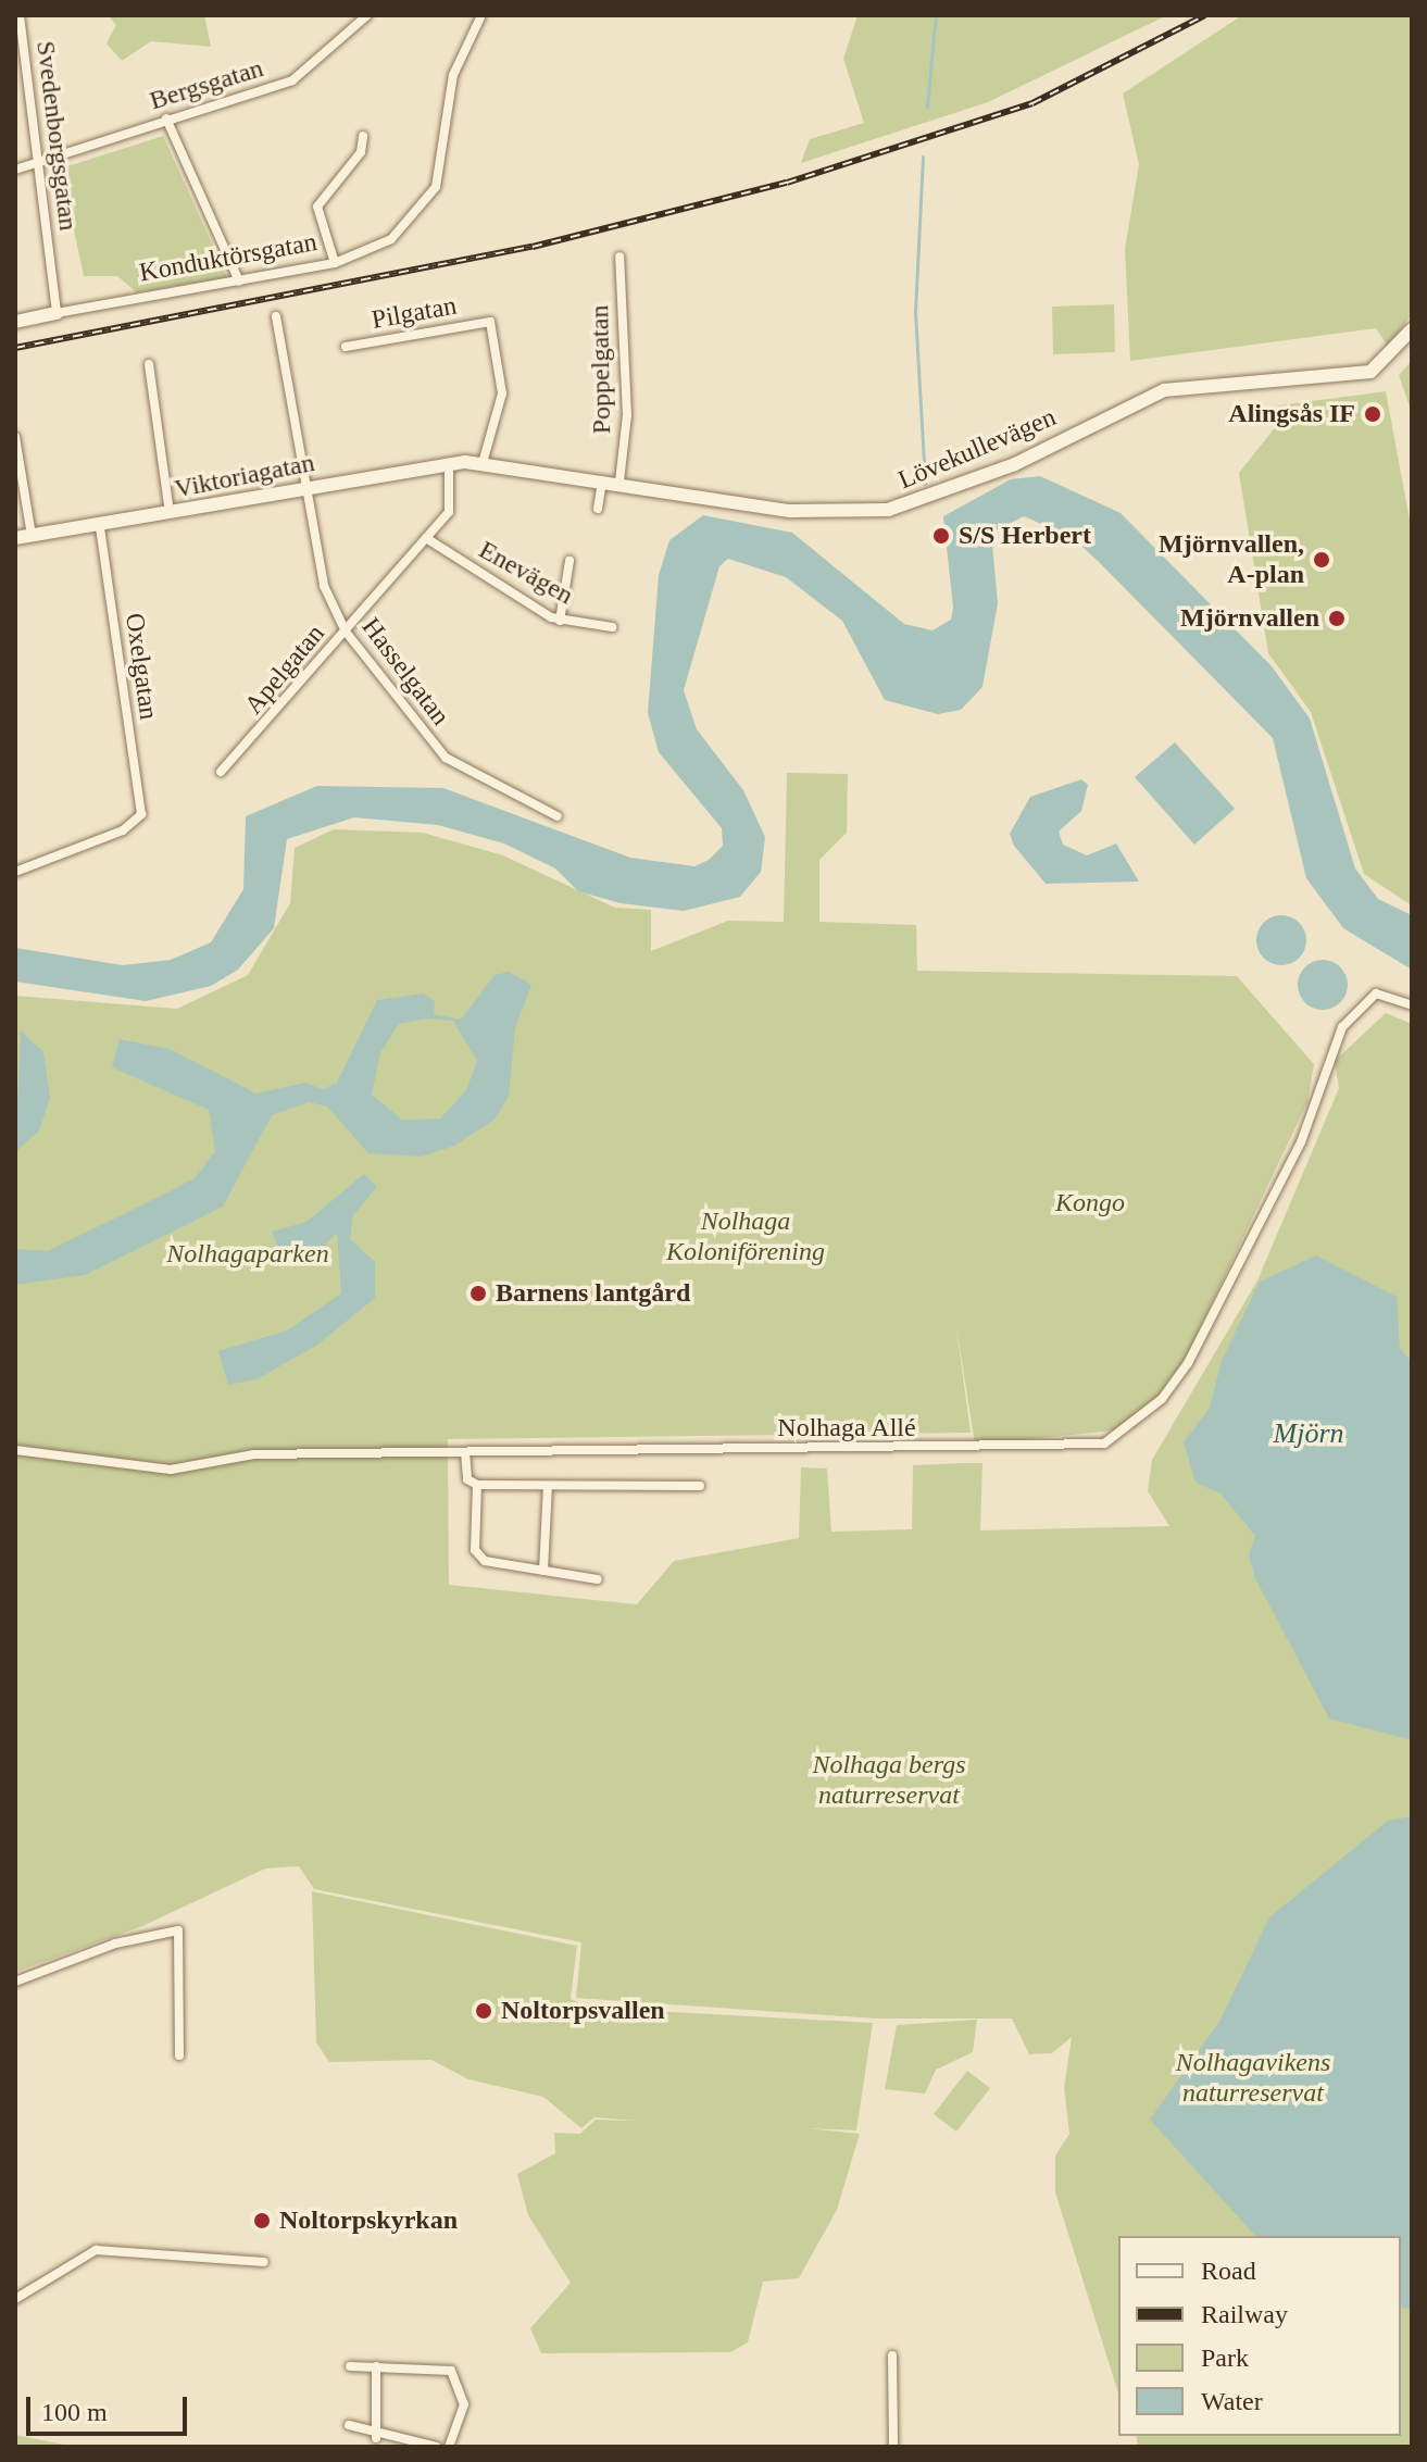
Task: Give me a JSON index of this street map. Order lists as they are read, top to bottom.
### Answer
{
  "streets": {
    "street": [
      "Bergsgatan",
      "Svedenborgsgatan",
      "Konduktörsgatan",
      "Pilgatan",
      "Poppelgatan",
      "Lövekullevägen",
      "Viktoriagatan",
      "Enevägen",
      "Oxelgatan",
      "Apelgatan",
      "Hasselgatan",
      "Nolhaga Allé"
    ]
  },
  "crossings": [
    ["Bergsgatan", "Svedenborgsgatan"],
    ["Svedenborgsgatan", "Konduktörsgatan"],
    ["Pilgatan", "Lövekullevägen"],
    ["Pilgatan", "Viktoriagatan"],
    ["Poppelgatan", "Lövekullevägen"],
    ["Lövekullevägen", "Viktoriagatan"],
    ["Viktoriagatan", "Oxelgatan"],
    ["Viktoriagatan", "Apelgatan"],
    ["Viktoriagatan", "Hasselgatan"],
    ["Enevägen", "Apelgatan"],
    ["Apelgatan", "Hasselgatan"]
  ],
  "water": ["Mjörn"],
  "parks": [
    "Kongo",
    "Nolhaga Koloniförening",
    "Nolhagaparken",
    "Nolhaga bergs naturreservat",
    "Nolhagavikens naturreservat"
  ],
  "places": [
    "Alingsås IF",
    "S/S Herbert",
    "Mjörnvallen, A-plan",
    "Mjörnvallen",
    "Barnens lantgård",
    "Noltorpsvallen",
    "Noltorpskyrkan"
  ],
  "legend": [
    "Road",
    "Railway",
    "Park",
    "Water"
  ],
  "scale_bar": "100 m"
}
